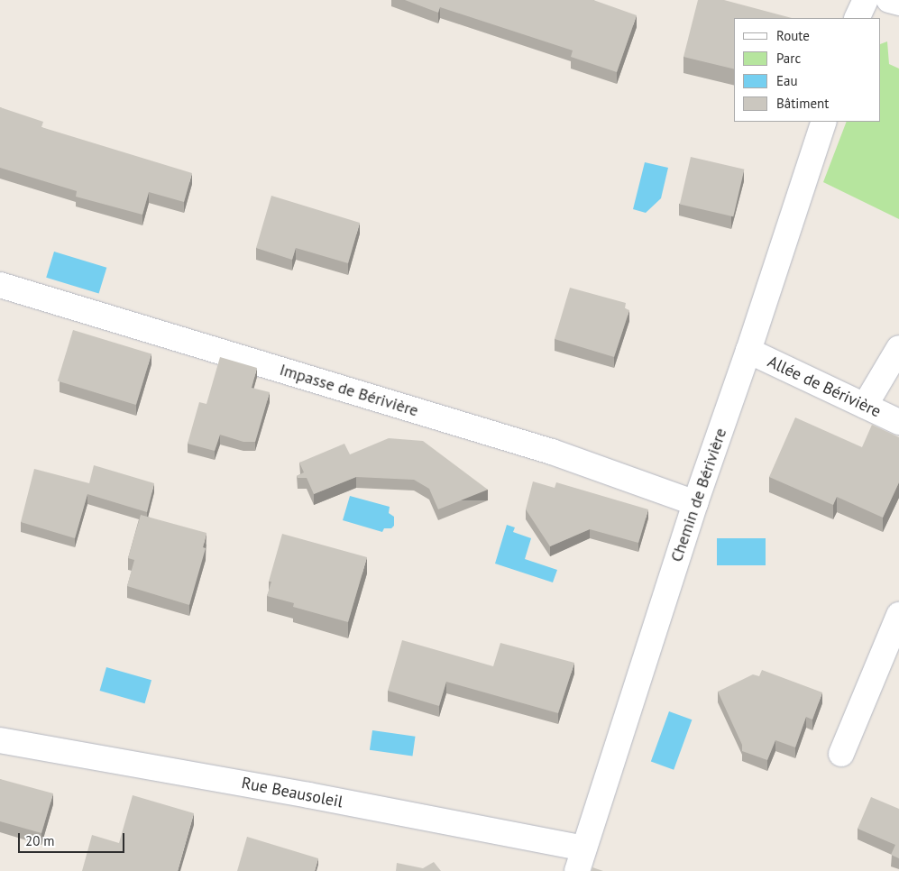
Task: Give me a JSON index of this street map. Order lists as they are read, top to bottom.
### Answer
{
  "streets": {
    "street": [
      "Allée de Bérivière",
      "Impasse de Bérivière",
      "Chemin de Bérivière",
      "Rue Beausoleil"
    ]
  },
  "crossings": [
    ["Allée de Bérivière", "Chemin de Bérivière"],
    ["Impasse de Bérivière", "Chemin de Bérivière"],
    ["Chemin de Bérivière", "Rue Beausoleil"]
  ],
  "legend": [
    "Route",
    "Parc",
    "Eau",
    "Bâtiment"
  ],
  "scale_bar": "20 m"
}
